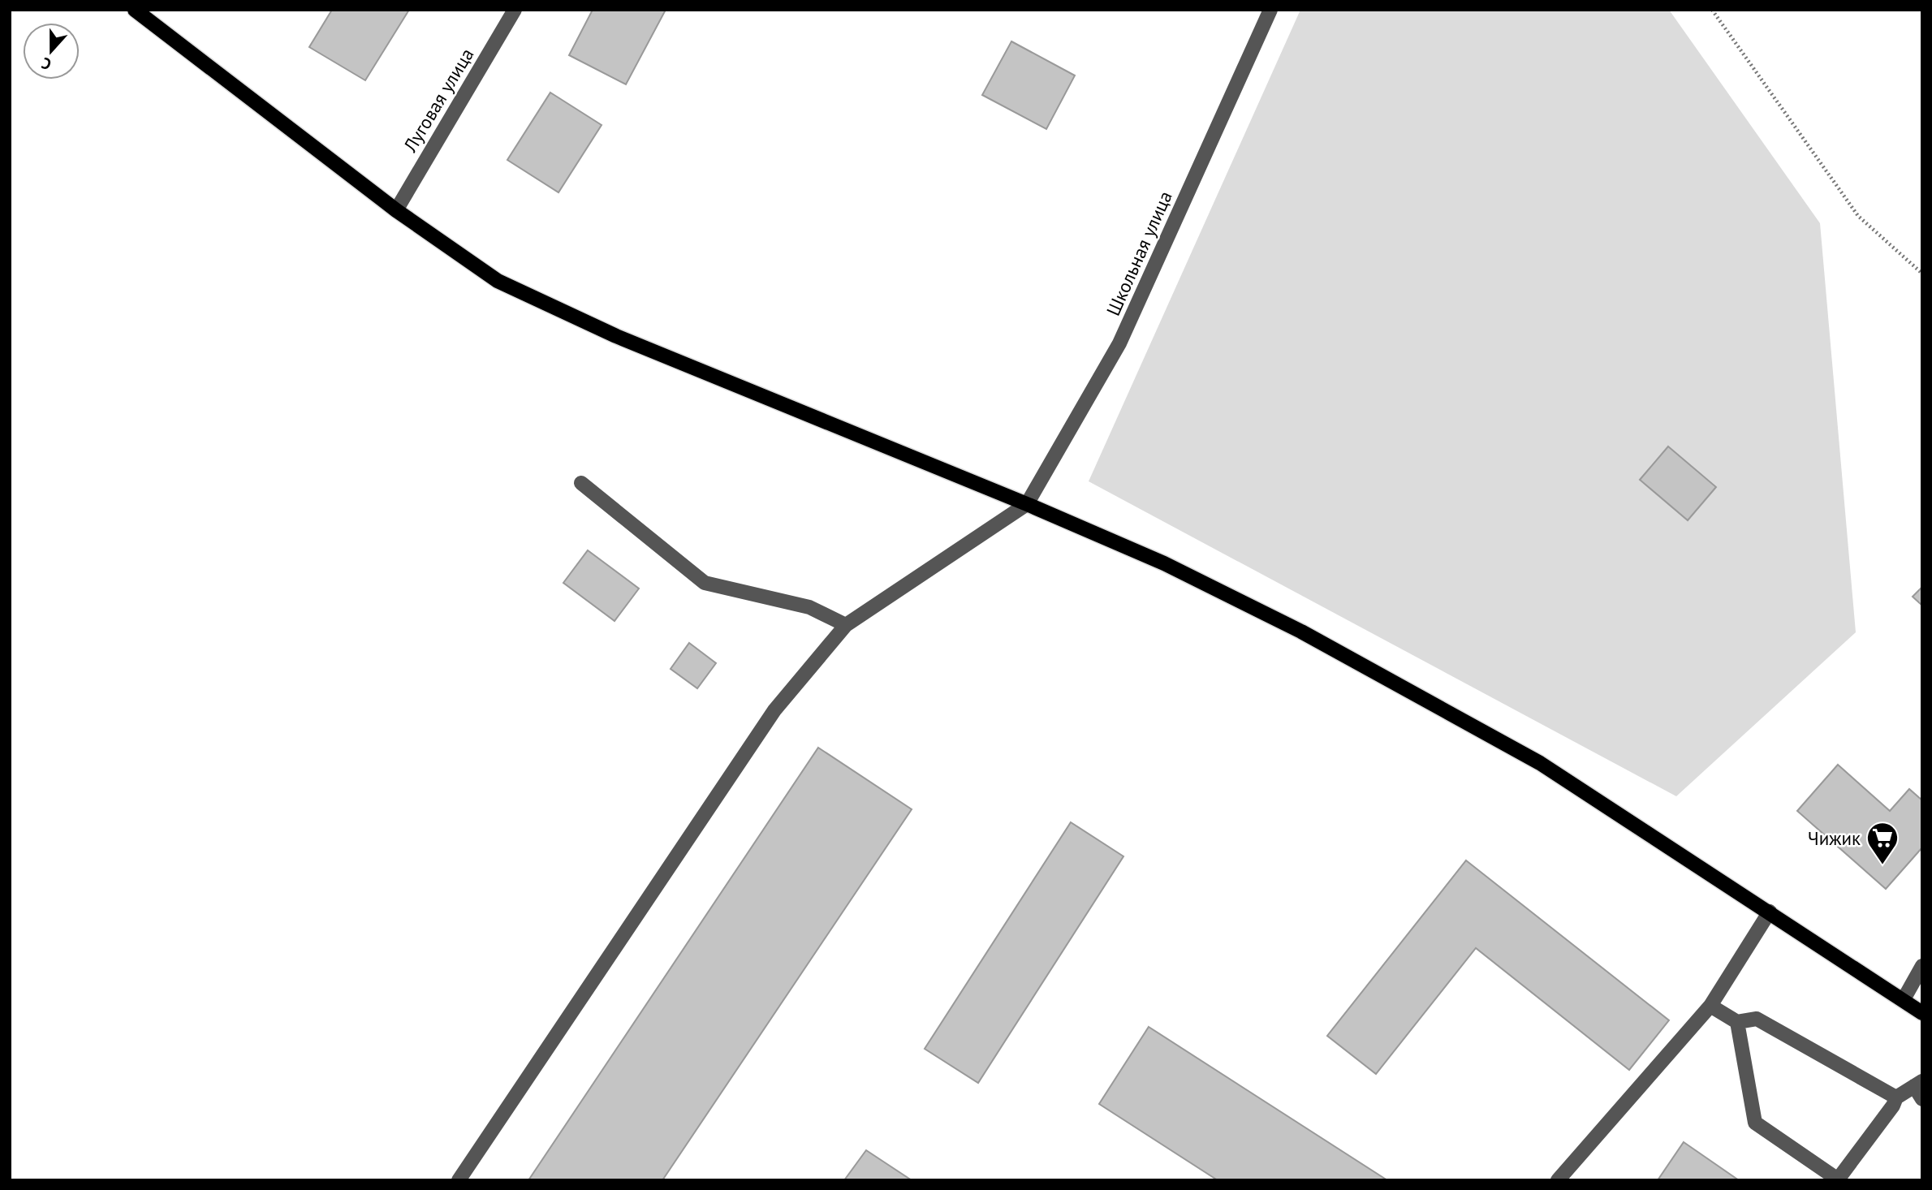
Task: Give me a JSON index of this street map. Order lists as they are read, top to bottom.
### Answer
{
  "streets": {
    "street": ["Луговая улица", "Школьная улица"]
  },
  "places": {
    "supermarket": ["Чижик"]
  },
  "north": "bottom"
}
